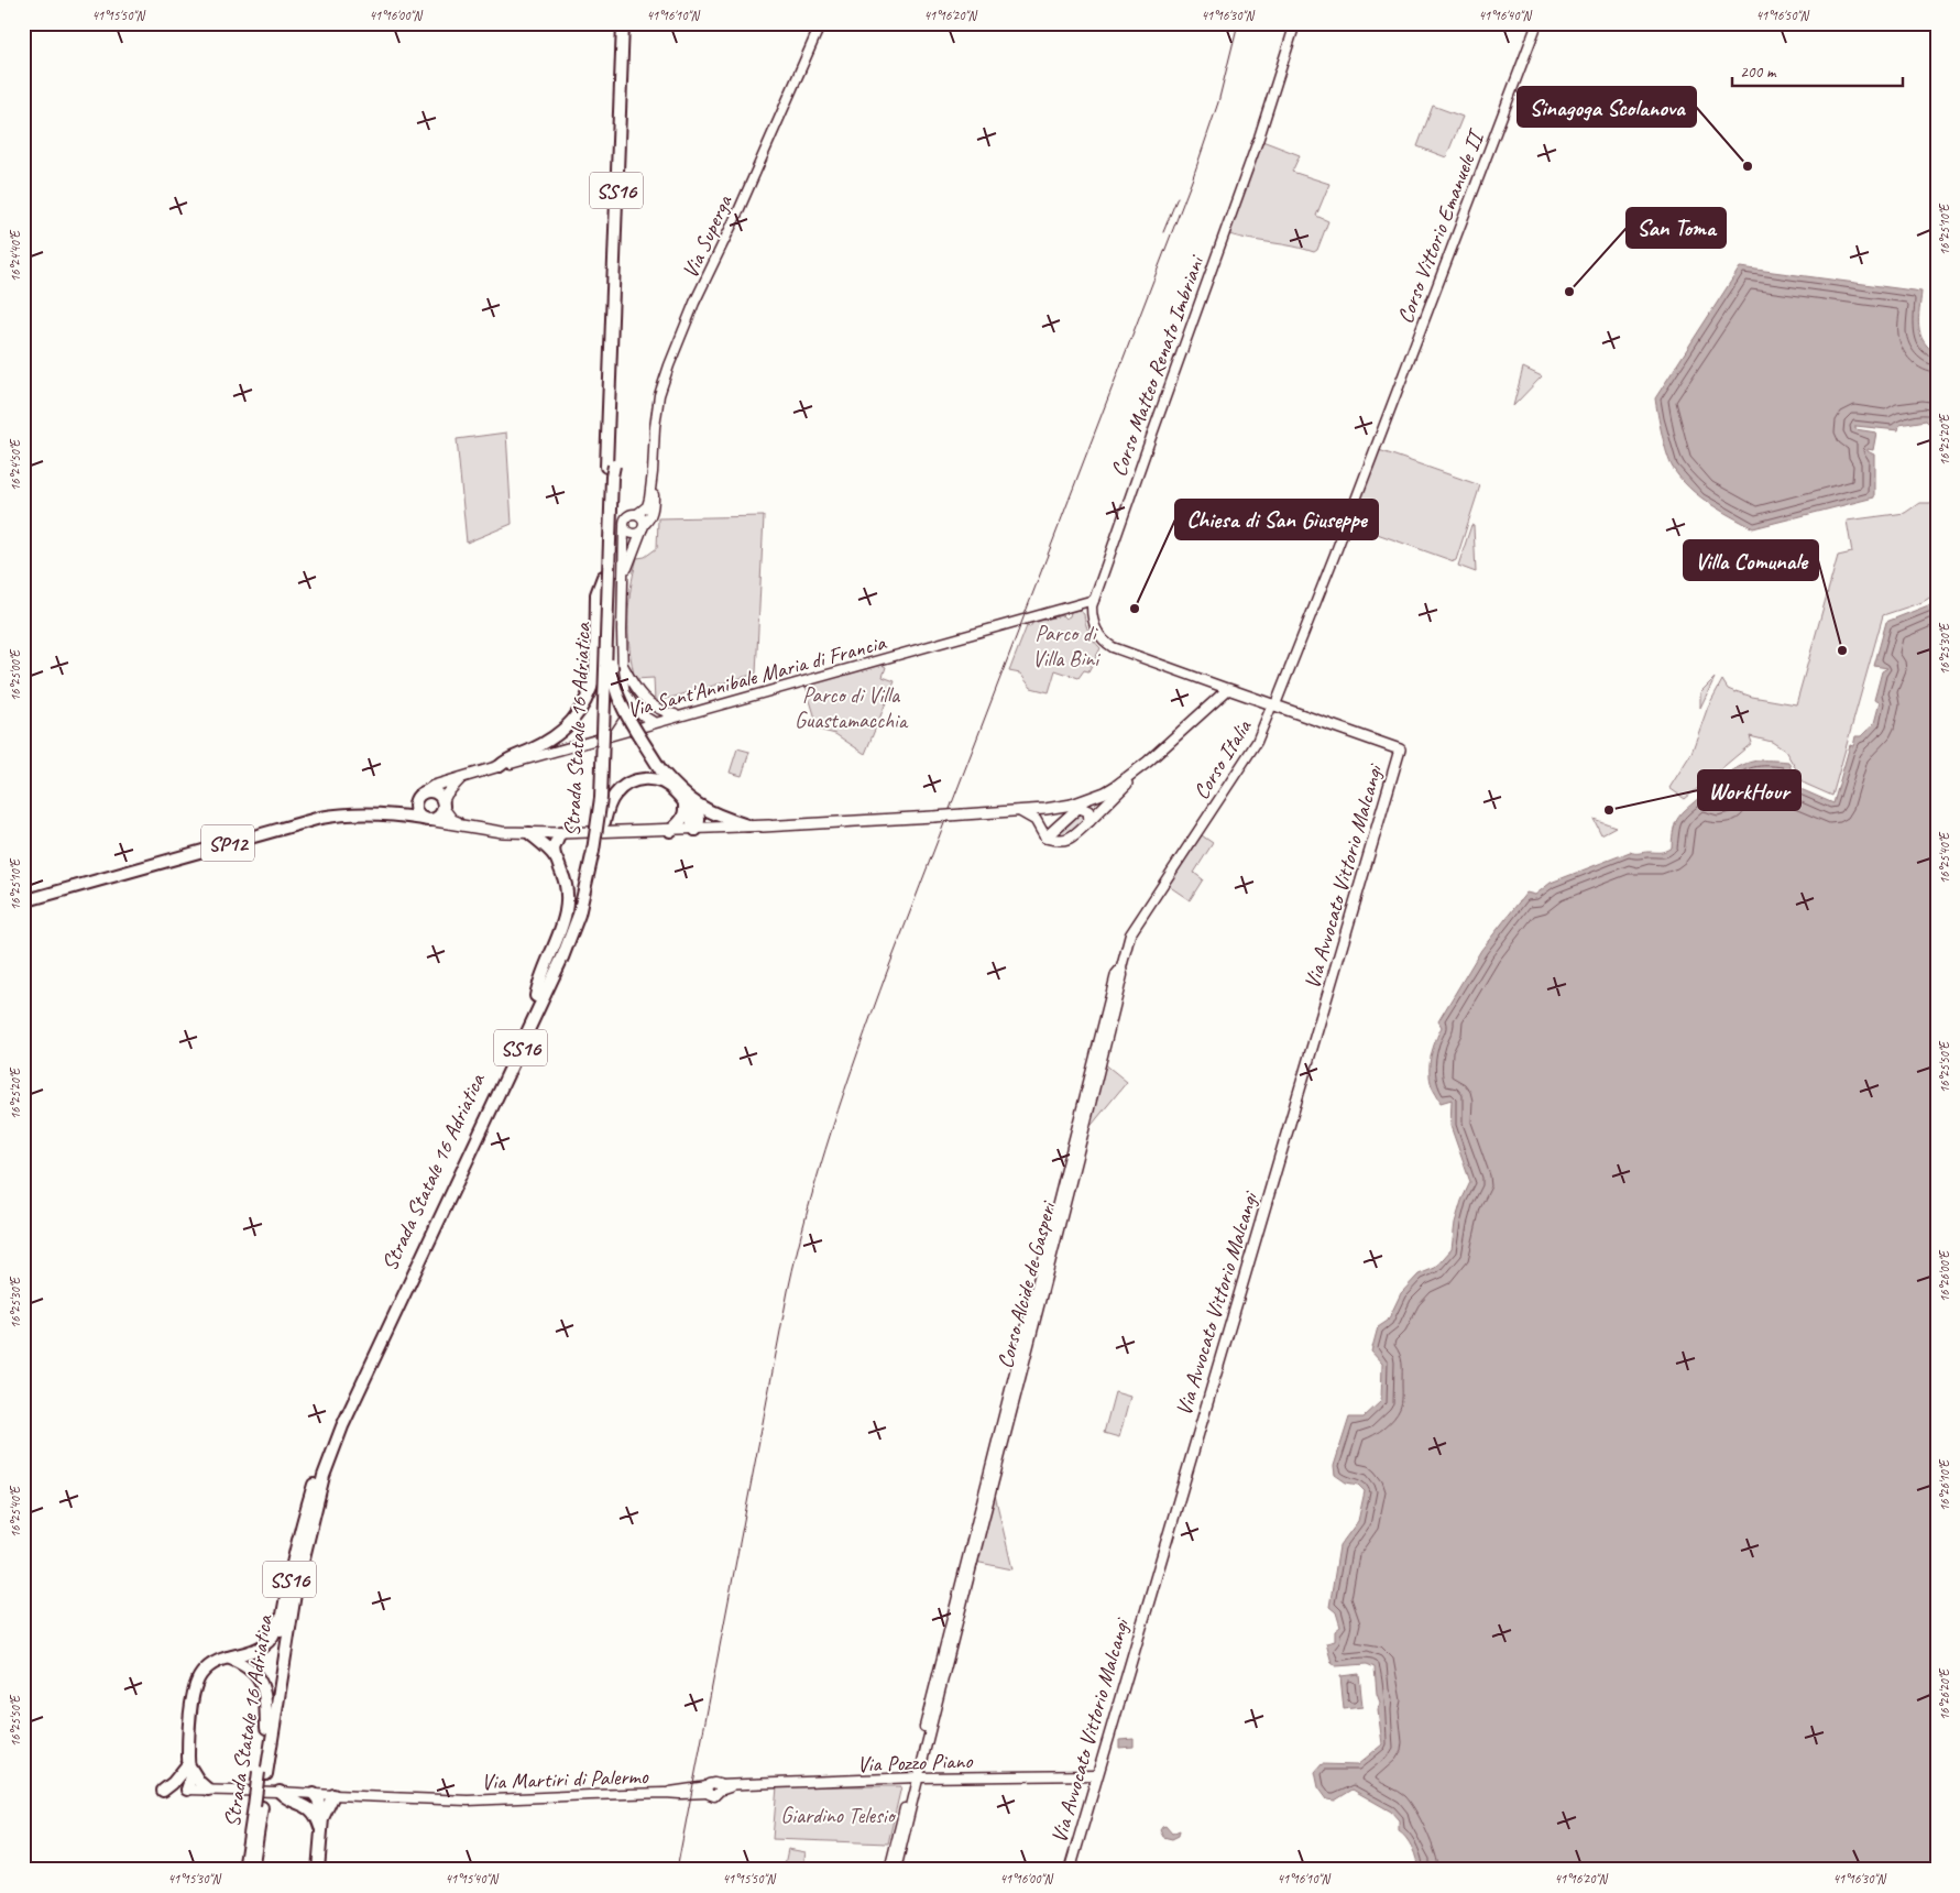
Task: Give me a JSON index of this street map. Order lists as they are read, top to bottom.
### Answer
{
  "streets": {
    "main road": [
      "SS16",
      "Corso Matteo Renato Imbriani",
      "Strada Statale 16 Adriatica",
      "SP12",
      "Via Avvocato Vittorio Malcangi"
    ],
    "street": [
      "Corso Vittorio Emanuele II",
      "Via Superga",
      "Via Sant'Annibale Maria di Francia",
      "Corso Italia",
      "Corso Alcide de Gasperi",
      "Via Pozzo Piano",
      "Via Martiri di Palermo"
    ]
  },
  "crossings": [
    ["SS16", "Via Sant'Annibale Maria di Francia"],
    ["SS16", "Strada Statale 16 Adriatica"],
    ["Corso Vittorio Emanuele II", "Corso Matteo Renato Imbriani"],
    ["Corso Vittorio Emanuele II", "Corso Italia"],
    ["Via Superga", "Via Sant'Annibale Maria di Francia"],
    ["Corso Matteo Renato Imbriani", "Via Sant'Annibale Maria di Francia"],
    ["Corso Matteo Renato Imbriani", "Corso Italia"],
    ["Corso Matteo Renato Imbriani", "Via Avvocato Vittorio Malcangi"],
    ["Corso Italia", "Corso Alcide de Gasperi"],
    ["Via Avvocato Vittorio Malcangi", "Via Pozzo Piano"],
    ["Corso Alcide de Gasperi", "Via Pozzo Piano"],
    ["Via Pozzo Piano", "Via Martiri di Palermo"]
  ],
  "parks": ["Parco di Villa Bini", "Parco di Villa Guastamacchia", "Giardino Telesio"],
  "places": [
    "Sinagoga Scolanova",
    "San Toma",
    "Chiesa di San Giuseppe",
    "Villa Comunale",
    "WorkHour"
  ],
  "scale_bar": "200 m",
  "coordinates": [
    "41°15'50\"N",
    "41°16'00\"N",
    "41°16'10\"N",
    "41°16'20\"N",
    "41°16'30\"N",
    "41°16'40\"N",
    "41°16'50\"N",
    "16°25'10\"E",
    "16°24'40\"E",
    "16°25'20\"E",
    "16°24'50\"E",
    "16°25'30\"E",
    "16°25'00\"E",
    "16°25'40\"E",
    "16°25'50\"E",
    "16°26'00\"E",
    "16°26'10\"E",
    "16°26'20\"E",
    "41°15'30\"N",
    "41°15'40\"N"
  ]
}
